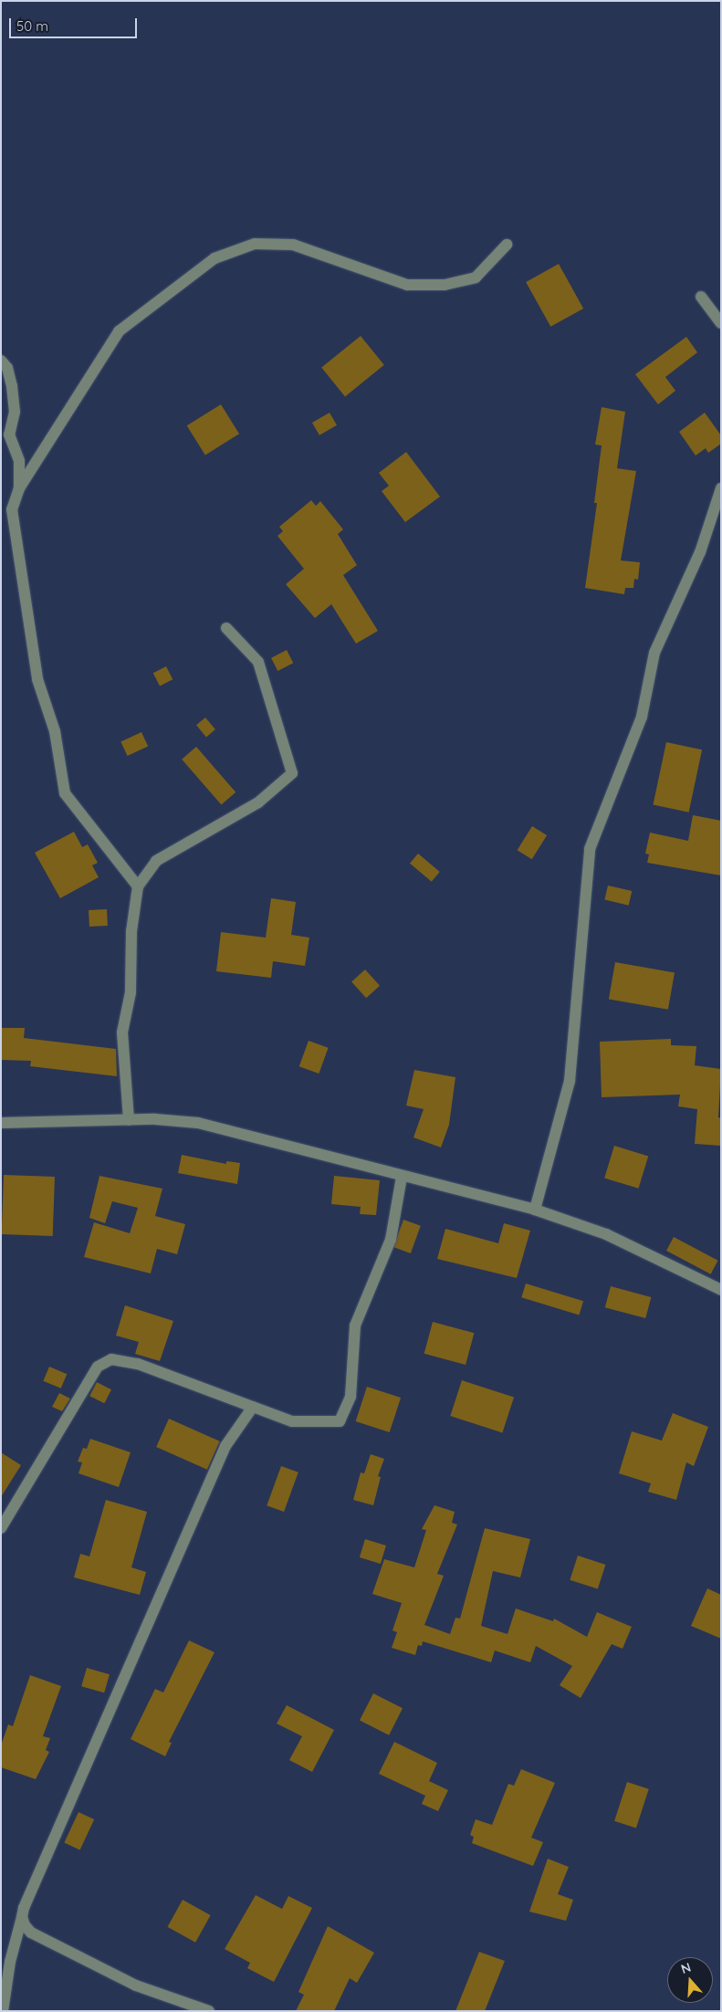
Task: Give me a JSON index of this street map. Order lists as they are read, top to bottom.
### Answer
{
  "scale_bar": "50 m",
  "north": "top"
}
